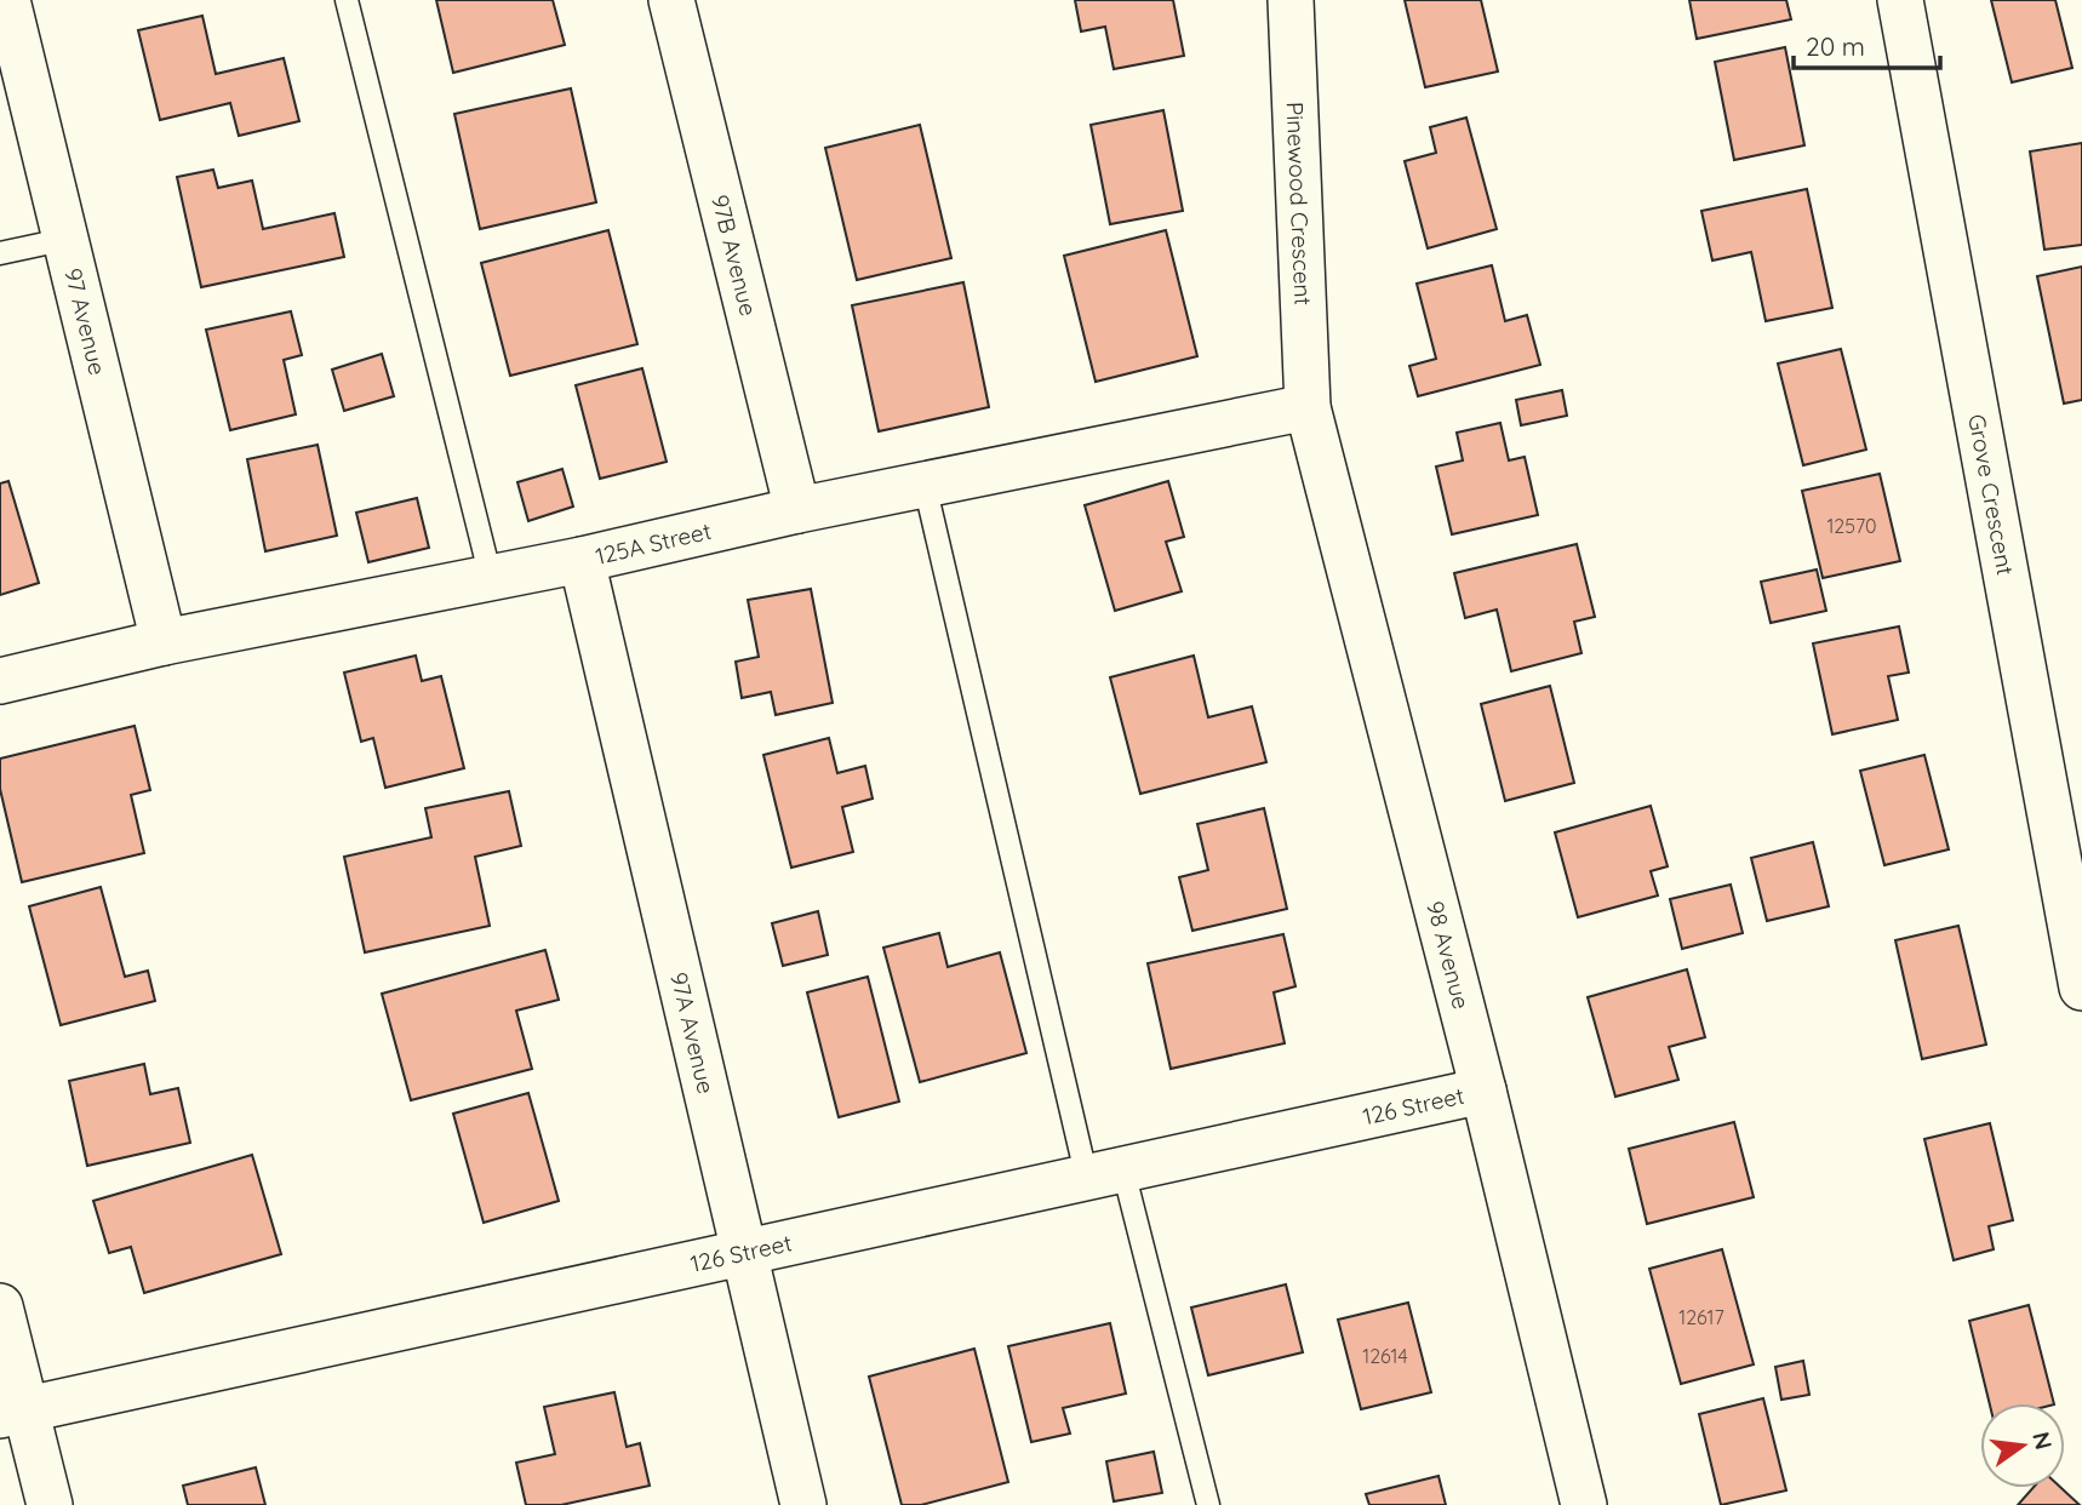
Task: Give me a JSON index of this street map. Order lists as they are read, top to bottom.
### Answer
{
  "streets": {
    "street": [
      "Pinewood Crescent",
      "97B Avenue",
      "97 Avenue",
      "Grove Crescent",
      "125A Street",
      "98 Avenue",
      "97A Avenue",
      "126 Street"
    ]
  },
  "crossings": [
    ["Pinewood Crescent", "125A Street"],
    ["Pinewood Crescent", "98 Avenue"],
    ["97B Avenue", "125A Street"],
    ["97 Avenue", "125A Street"],
    ["125A Street", "98 Avenue"],
    ["125A Street", "97A Avenue"],
    ["98 Avenue", "126 Street"],
    ["97A Avenue", "126 Street"]
  ],
  "house_numbers": ["12570", "12617", "12614"],
  "scale_bar": "20 m",
  "north": "right"
}
